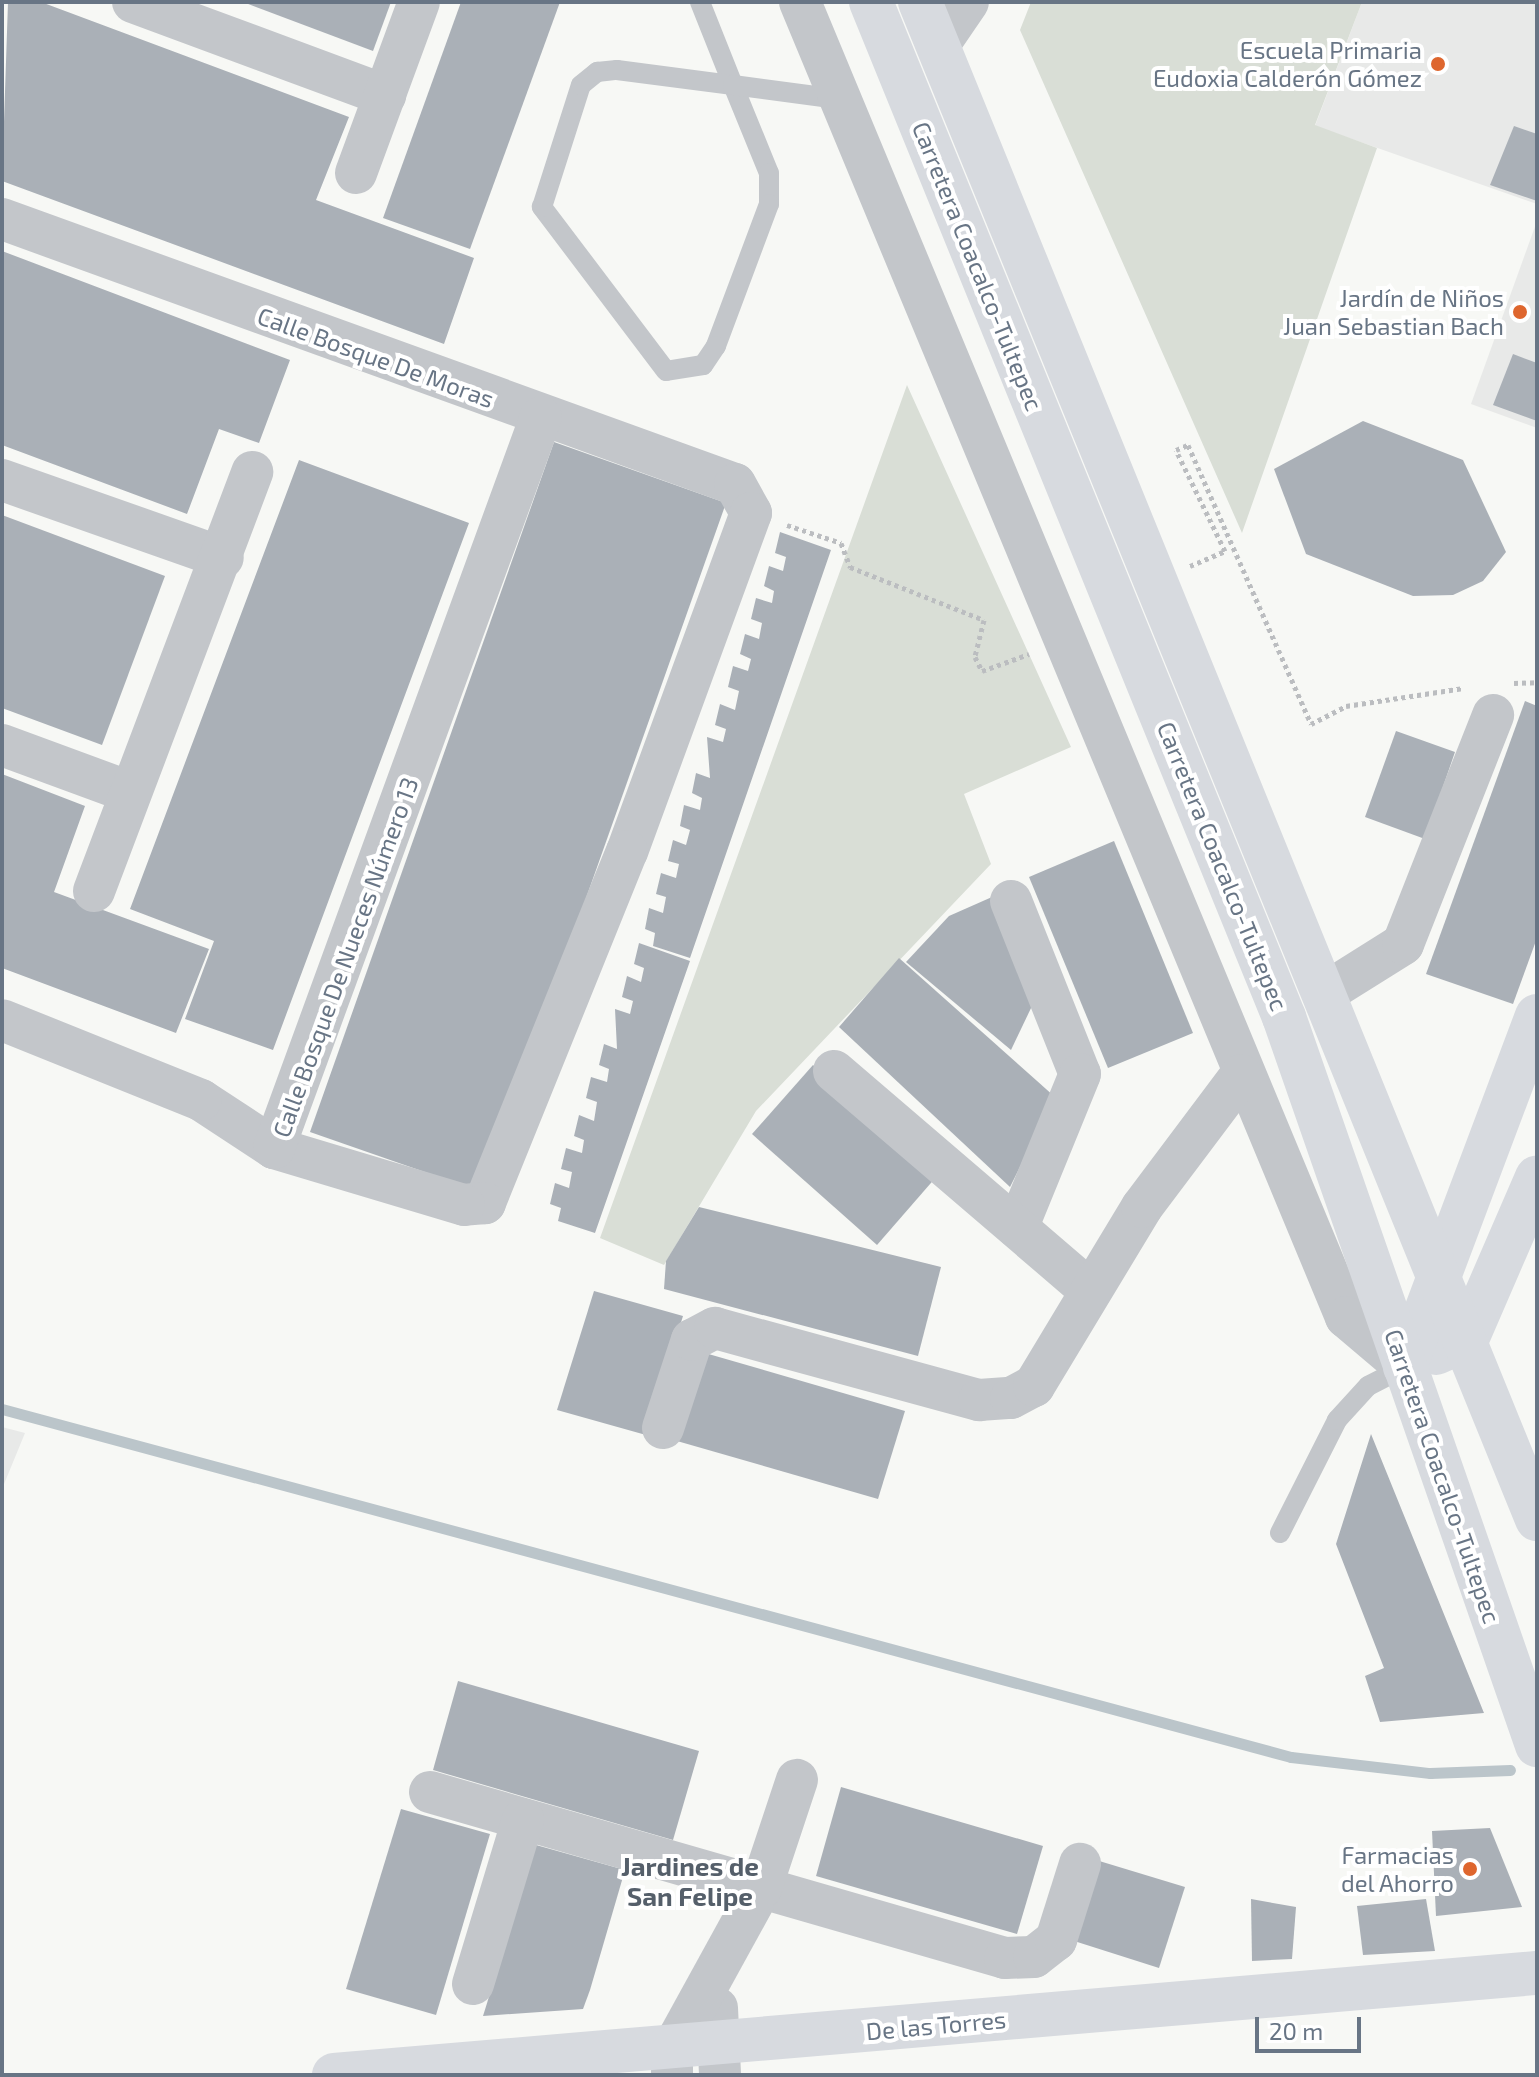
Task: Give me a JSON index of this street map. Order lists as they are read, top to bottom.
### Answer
{
  "streets": {
    "main road": ["Carretera Coacalco-Tultepec", "De las Torres"],
    "street": ["Calle Bosque De Moras", "Calle Bosque De Nueces Número 13"]
  },
  "crossings": [
    ["Calle Bosque De Moras", "Calle Bosque De Nueces Número 13"]
  ],
  "districts": ["Jardines de San Felipe"],
  "places": ["Escuela Primaria Eudoxia Calderón Gómez", "Jardín de Niños Juan Sebastian Bach", "Farmacias del Ahorro"],
  "scale_bar": "20 m"
}
